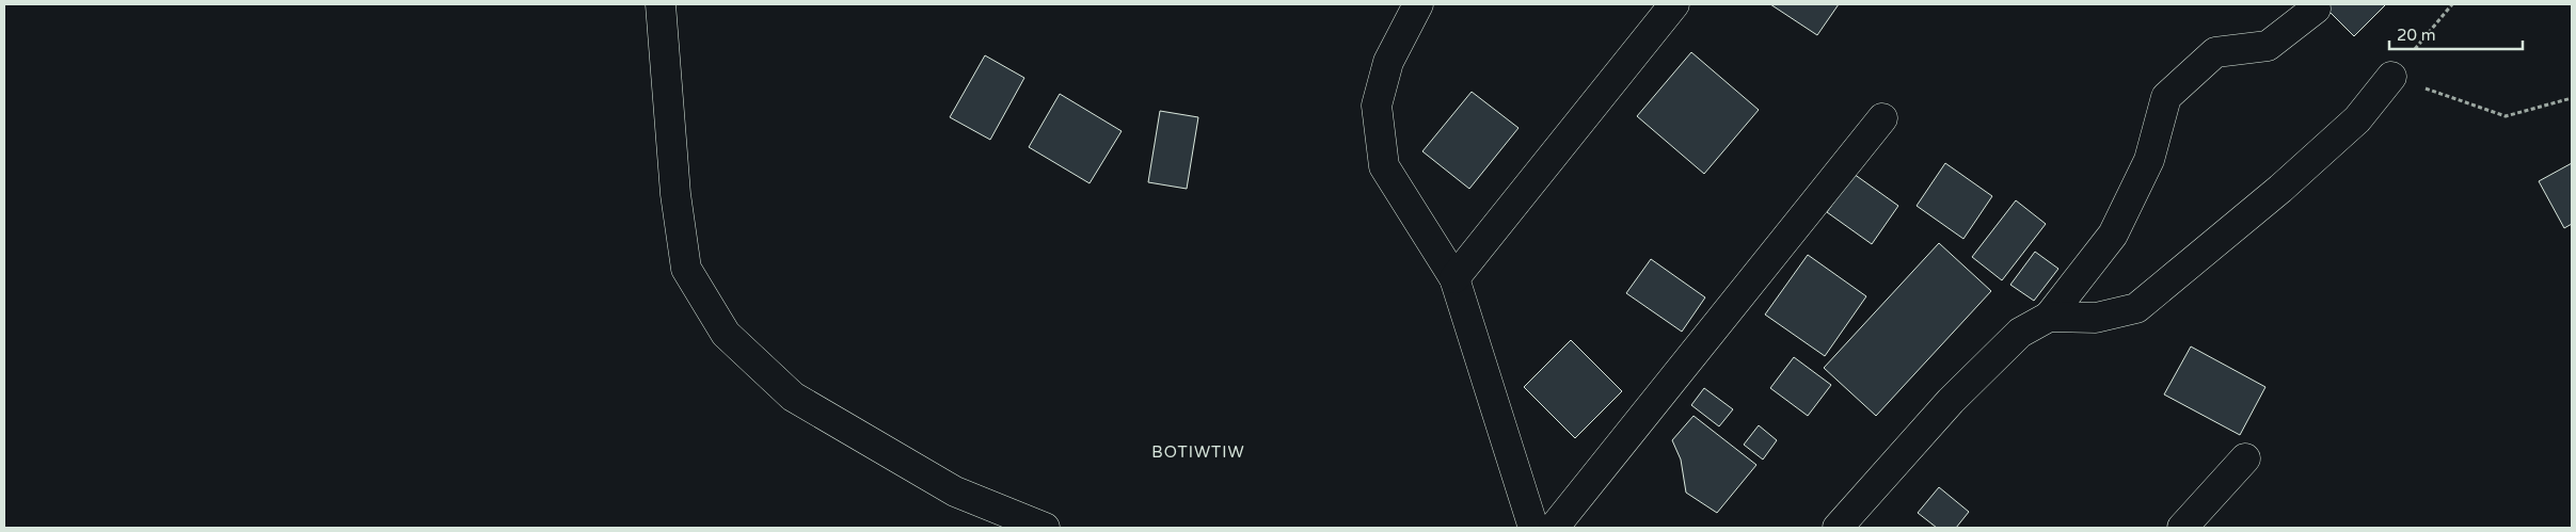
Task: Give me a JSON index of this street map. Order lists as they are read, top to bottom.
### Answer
{
  "districts": ["BOTIWTIW"],
  "scale_bar": "20 m"
}
